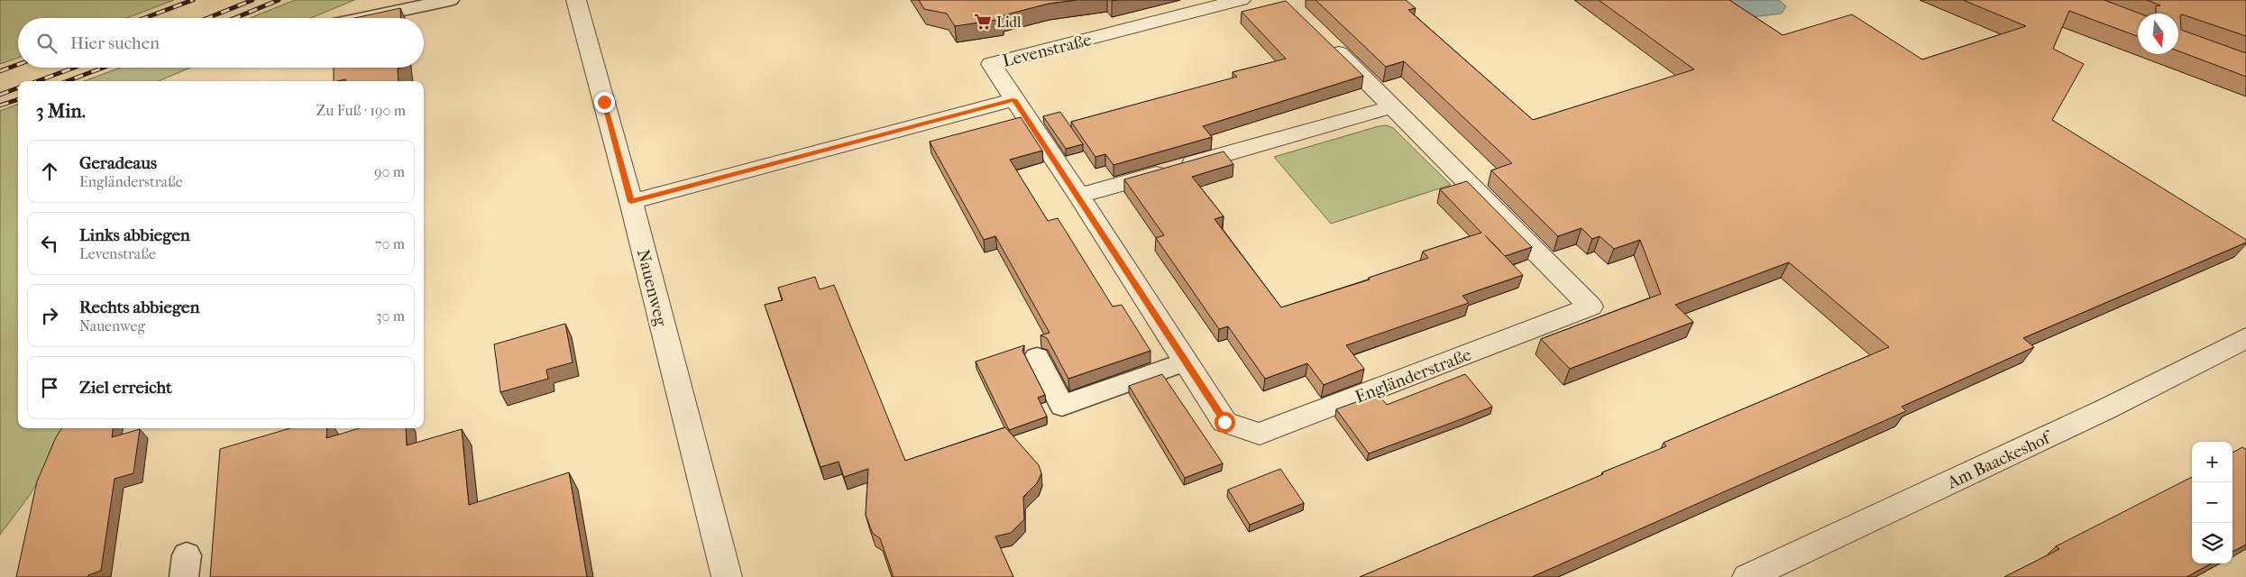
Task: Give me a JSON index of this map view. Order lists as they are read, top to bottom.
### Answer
{
  "streets": {
    "street": [
      "Levenstraße",
      "Nauenweg",
      "Engländerstraße",
      "Am Baackeshof"
    ]
  },
  "crossings": [
    ["Levenstraße", "Engländerstraße"]
  ],
  "places": {
    "supermarket": ["Lidl"]
  },
  "north": "bottom",
  "page": {
    "search": "Hier suchen",
    "heading": ["3 Min.", "Zu Fuß · 190 m"],
    "list": [
      ["Geradeaus", "Engländerstraße", "90 m"],
      ["Links abbiegen", "Levenstraße", "70 m"],
      ["Rechts abbiegen", "Nauenweg", "30 m"],
      "Ziel erreicht"
    ],
    "map_buttons": ["+", "−"]
  }
}
